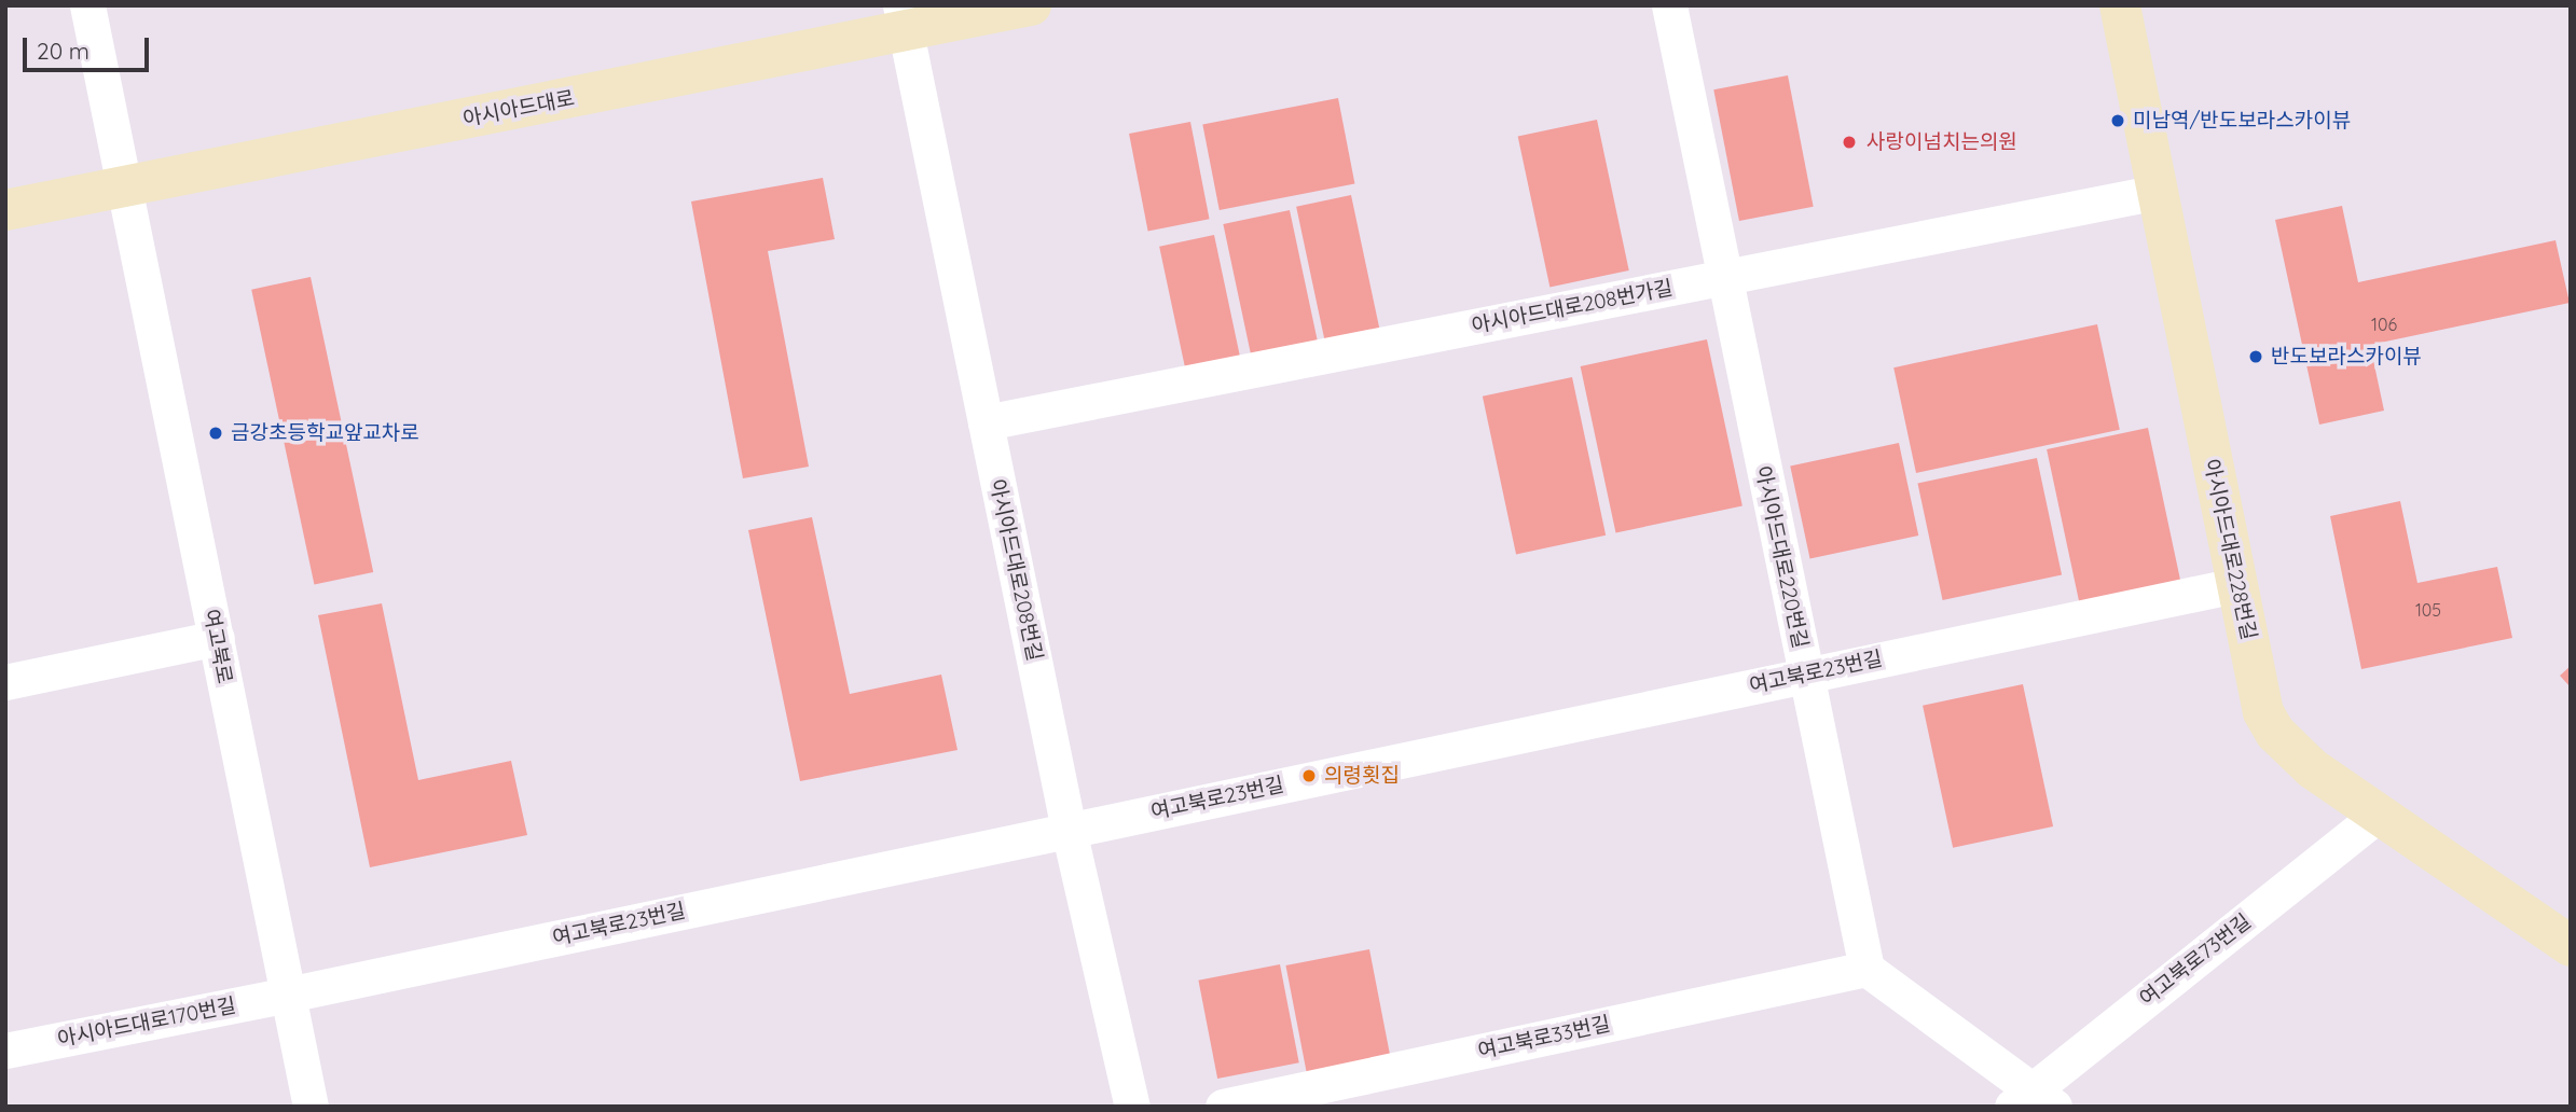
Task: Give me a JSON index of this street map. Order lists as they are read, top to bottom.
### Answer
{
  "streets": {
    "street": [
      "아시아드대로",
      "아시아드대로208번가길",
      "아시아드대로228번길",
      "아시아드대로220번길",
      "아시아드대로208번길",
      "여고북로",
      "여고북로23번길",
      "여고북로73번길",
      "아시아드대로170번길",
      "여고북로33번길"
    ]
  },
  "crossings": [
    ["아시아드대로", "아시아드대로208번길"],
    ["아시아드대로", "여고북로"],
    ["아시아드대로208번가길", "아시아드대로228번길"],
    ["아시아드대로208번가길", "아시아드대로220번길"],
    ["아시아드대로208번가길", "아시아드대로208번길"],
    ["아시아드대로228번길", "여고북로23번길"],
    ["아시아드대로228번길", "여고북로73번길"],
    ["아시아드대로220번길", "여고북로23번길"],
    ["아시아드대로220번길", "여고북로33번길"],
    ["아시아드대로208번길", "여고북로23번길"],
    ["여고북로", "여고북로23번길"],
    ["여고북로", "아시아드대로170번길"],
    ["여고북로23번길", "아시아드대로170번길"]
  ],
  "places": [
    "미남역/반도보라스카이뷰",
    "사랑이넘치는의원",
    "반도보라스카이뷰",
    "금강초등학교앞교차로",
    "의령횟집"
  ],
  "house_numbers": ["106", "105"],
  "scale_bar": "20 m"
}
